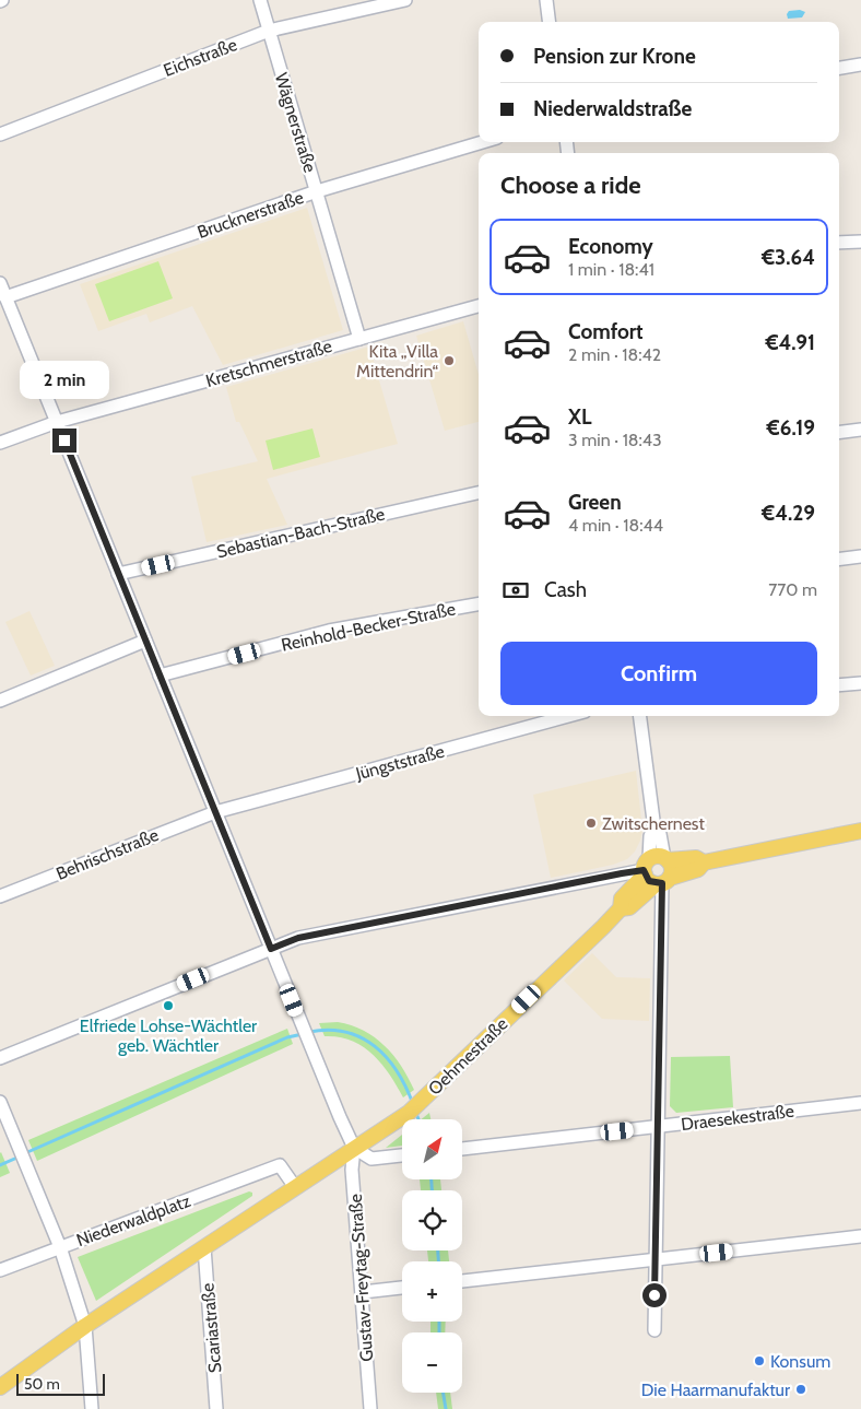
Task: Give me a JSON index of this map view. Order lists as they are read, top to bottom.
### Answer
{
  "streets": {
    "main road": ["Oehmestraße"],
    "street": [
      "Eichstraße",
      "Wägnerstraße",
      "Brucknerstraße",
      "Kretschmerstraße",
      "Sebastian-Bach-Straße",
      "Reinhold-Becker-Straße",
      "Jüngststraße",
      "Behrischstraße",
      "Draesekestraße",
      "Niederwaldplatz",
      "Gustav-Freytag-Straße",
      "Scariastraße"
    ]
  },
  "crossings": [
    ["Eichstraße", "Wägnerstraße"],
    ["Wägnerstraße", "Brucknerstraße"],
    ["Wägnerstraße", "Kretschmerstraße"],
    ["Jüngststraße", "Behrischstraße"],
    ["Oehmestraße", "Gustav-Freytag-Straße"]
  ],
  "places": [
    "Kita „Villa Mittendrin“",
    "Zwitschernest",
    "Elfriede Lohse-Wächtler geb. Wächtler",
    "Konsum",
    "Die Haarmanufaktur"
  ],
  "scale_bar": "50 m",
  "north": "top right",
  "page": {
    "banner": ["Pension zur Krone", "Niederwaldstraße"],
    "heading": "Choose a ride",
    "list": [
      {
        "name": "Economy",
        "note": "1 min · 18:41",
        "value": "€3.64"
      },
      {
        "name": "Comfort",
        "note": "2 min · 18:42",
        "value": "€4.91"
      },
      {
        "name": "XL",
        "note": "3 min · 18:43",
        "value": "€6.19"
      },
      {
        "name": "Green",
        "note": "4 min · 18:44",
        "value": "€4.29"
      }
    ],
    "bubble": "2 min",
    "pay": ["Cash", "770 m"],
    "buttons": "Confirm",
    "map_buttons": ["+", "−"],
    "scale": "50 m"
  }
}
